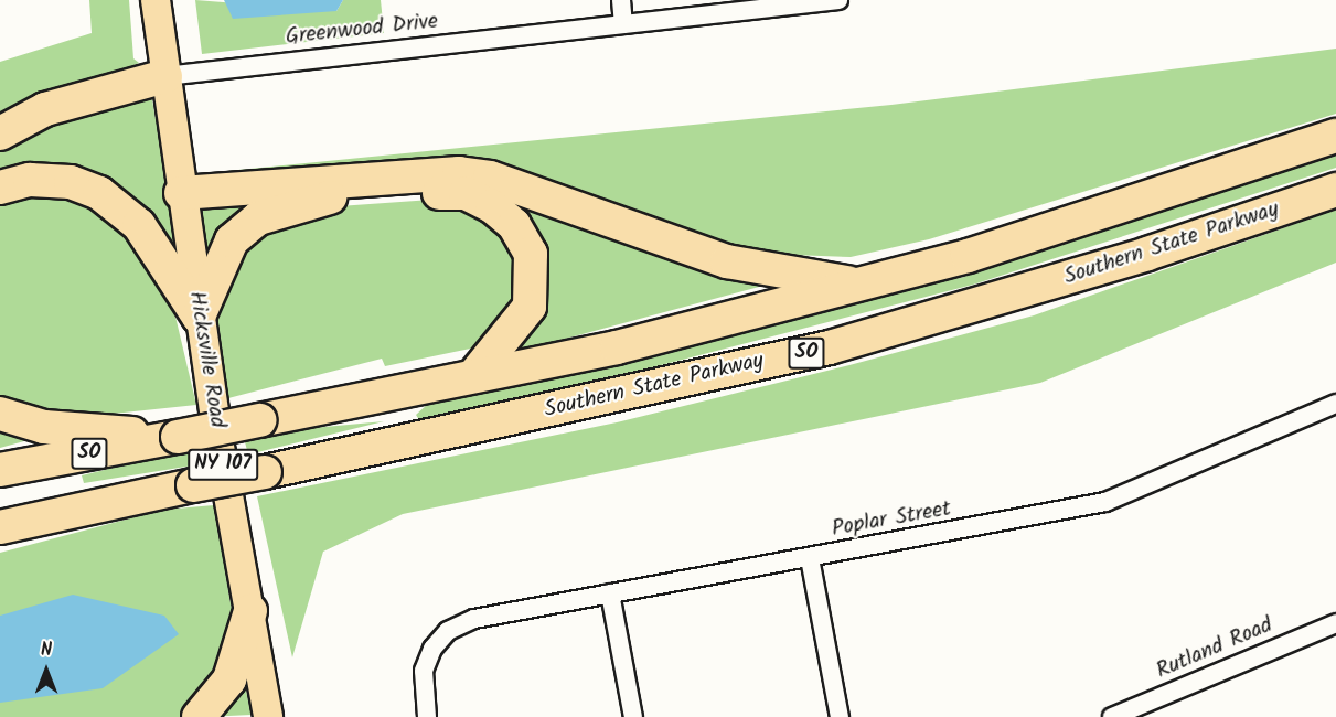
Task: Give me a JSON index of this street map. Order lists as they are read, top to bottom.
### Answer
{
  "streets": {
    "highway": ["Southern State Parkway", "SO"],
    "main road": ["Hicksville Road", "NY 107"],
    "street": ["Greenwood Drive", "Poplar Street", "Rutland Road"]
  },
  "crossings": [
    ["Greenwood Drive", "Hicksville Road"]
  ],
  "north": "top"
}
